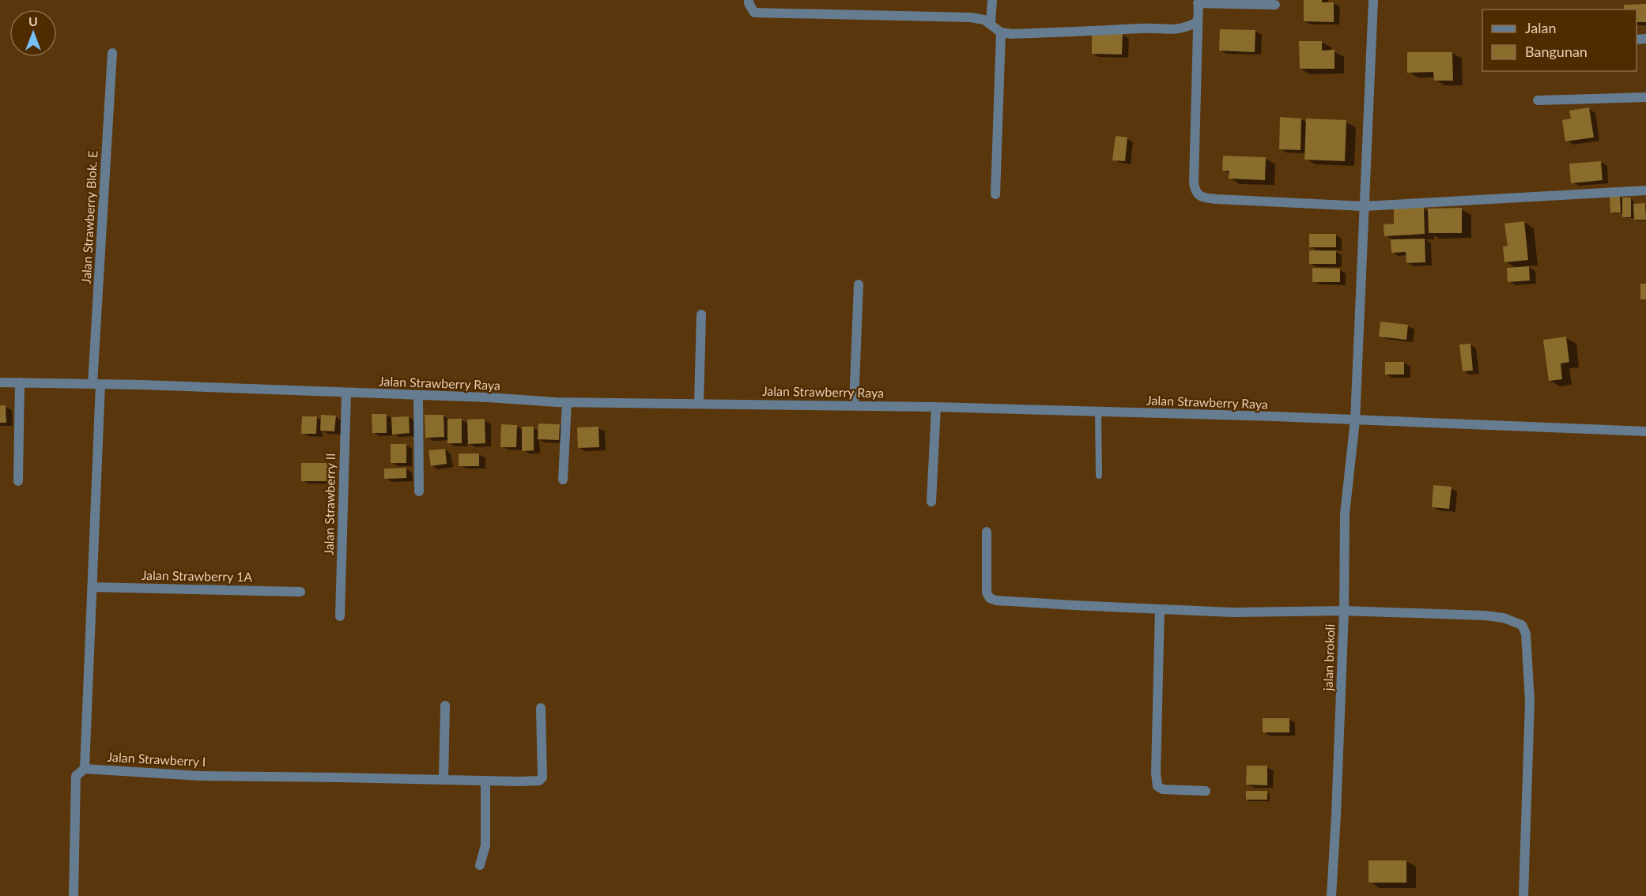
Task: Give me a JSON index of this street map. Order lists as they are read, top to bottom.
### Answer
{
  "streets": {
    "street": [
      "Jalan Strawberry Blok. E",
      "Jalan Strawberry Raya",
      "Jalan Strawberry II",
      "Jalan Strawberry 1A",
      "jalan brokoli",
      "Jalan Strawberry I"
    ]
  },
  "crossings": [
    ["Jalan Strawberry Blok. E", "Jalan Strawberry Raya"],
    ["Jalan Strawberry Raya", "Jalan Strawberry II"],
    ["Jalan Strawberry Raya", "jalan brokoli"]
  ],
  "legend": ["Jalan", "Bangunan"],
  "north": "top"
}
